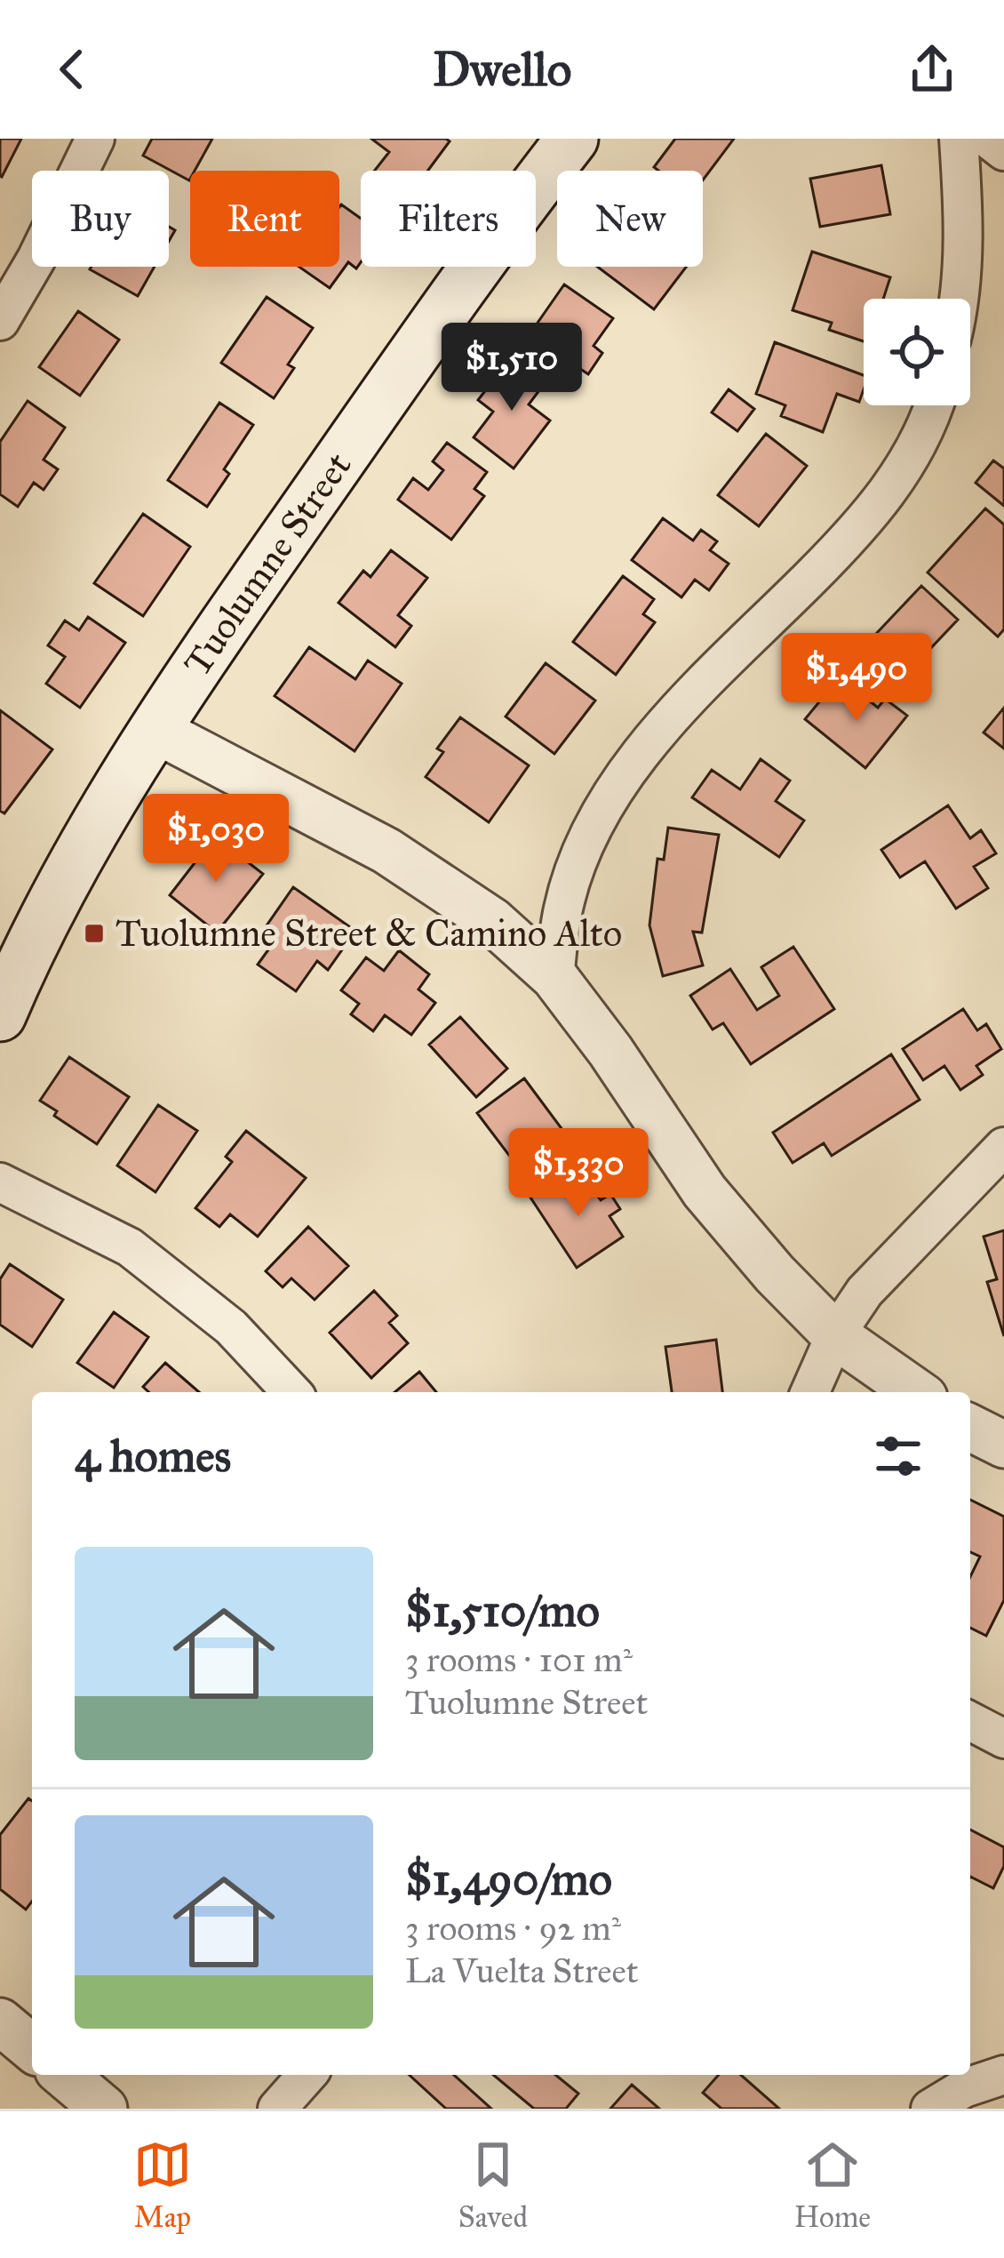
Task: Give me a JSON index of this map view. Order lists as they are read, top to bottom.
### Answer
{
  "streets": {
    "main road": ["Tuolumne Street"]
  },
  "places": {
    "transit": ["Tuolumne Street & Camino Alto"]
  },
  "page": {
    "header": "Dwello",
    "chip": [
      "Buy",
      "Rent",
      "Filters",
      "New"
    ],
    "price": [
      "$1,510",
      "$1,490",
      "$1,030",
      "$1,330"
    ],
    "heading": "4 homes",
    "list": [
      {
        "name": "$1,510/mo",
        "note": "3 rooms · 101 m² · Tuolumne Street"
      },
      {
        "name": "$1,490/mo",
        "note": "3 rooms · 92 m² · La Vuelta Street"
      }
    ],
    "tabs": ["Map", "Saved", "Home"]
  }
}
